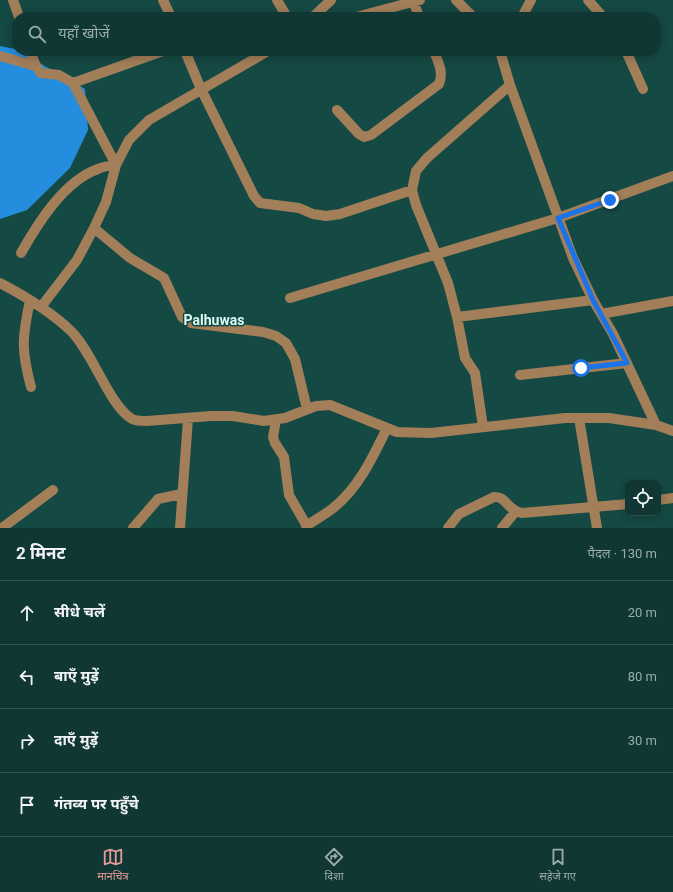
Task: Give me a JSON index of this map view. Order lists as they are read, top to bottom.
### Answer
{
  "districts": ["Palhuwas"],
  "page": {
    "search": "यहाँ खोजें",
    "heading": ["2 मिनट", "पैदल · 130 m"],
    "list": [
      ["सीधे चलें", "20 m"],
      ["बाएँ मुड़ें", "80 m"],
      ["दाएँ मुड़ें", "30 m"],
      "गंतव्य पर पहुँचे"
    ],
    "nav": ["मानचित्र", "दिशा", "सहेजे गए"]
  }
}
